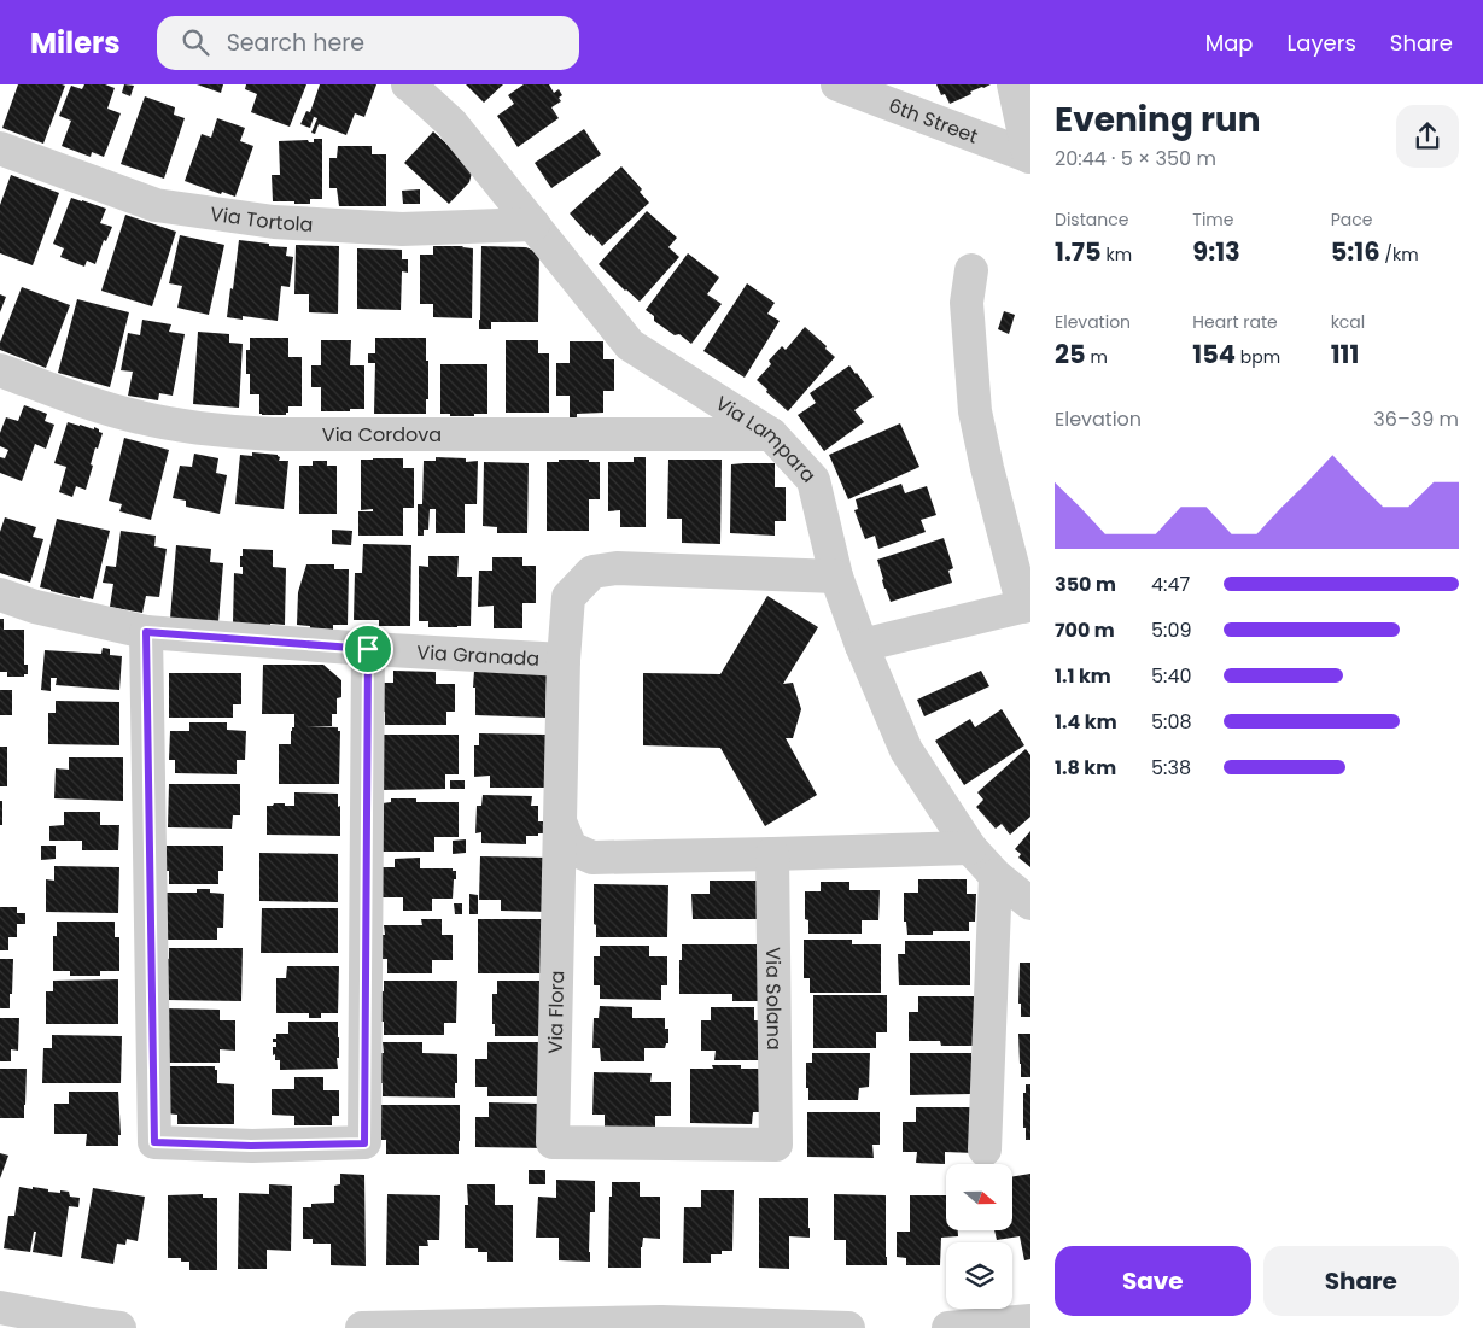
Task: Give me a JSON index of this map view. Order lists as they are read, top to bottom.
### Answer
{
  "streets": {
    "street": [
      "6th Street",
      "Via Tortola",
      "Via Cordova",
      "Via Lampara",
      "Via Granada",
      "Via Solana",
      "Via Flora"
    ]
  },
  "crossings": [
    ["Via Tortola", "Via Lampara"],
    ["Via Cordova", "Via Lampara"],
    ["Via Lampara", "Via Flora"],
    ["Via Granada", "Via Flora"],
    ["Via Solana", "Via Flora"]
  ],
  "north": "right",
  "page": {
    "header": "Milers",
    "search": "Search here",
    "nav": ["Map", "Layers", "Share"],
    "heading": ["Evening run", "20:44 · 5 × 350 m"],
    "stats": [
      ["Distance", "1.75 km"],
      ["Time", "9:13"],
      ["Pace", "5:16 /km"],
      ["Elevation", "25 m"],
      ["Heart rate", "154 bpm"],
      ["kcal", "111"]
    ],
    "chart": ["Elevation", "36–39 m"],
    "list": [
      {
        "name": "350 m",
        "note": "4:47"
      },
      {
        "name": "700 m",
        "note": "5:09"
      },
      {
        "name": "1.1 km",
        "note": "5:40"
      },
      {
        "name": "1.4 km",
        "note": "5:08"
      },
      {
        "name": "1.8 km",
        "note": "5:38"
      }
    ],
    "buttons": ["Save", "Share"]
  }
}
